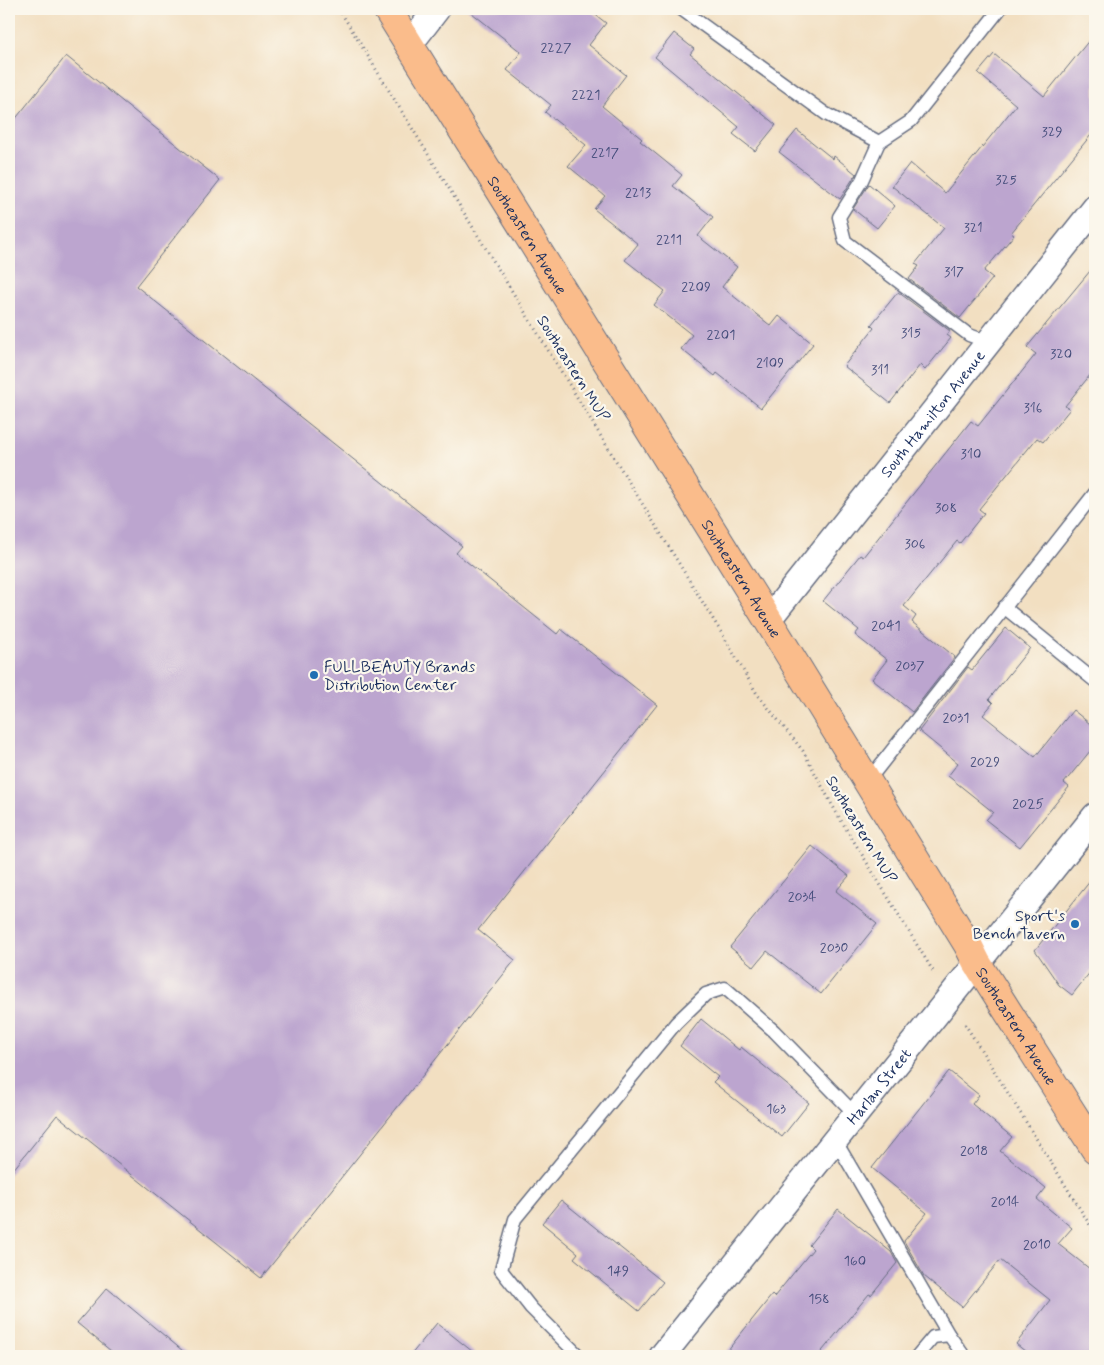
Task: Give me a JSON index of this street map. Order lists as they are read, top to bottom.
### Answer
{
  "streets": {
    "main road": ["Southeastern Avenue"],
    "street": ["South Hamilton Avenue", "Harlan Street"],
    "path": ["Southeastern MUP"]
  },
  "crossings": [
    ["Southeastern Avenue", "South Hamilton Avenue"],
    ["Southeastern Avenue", "Harlan Street"]
  ],
  "places": ["FULLBEAUTY Brands Distribution Center", "Sport's Bench Tavern"],
  "house_numbers": [
    "2227",
    "2221",
    "329",
    "2217",
    "325",
    "2213",
    "321",
    "2211",
    "317",
    "2209",
    "315",
    "2201",
    "320",
    "2109",
    "311",
    "316",
    "310",
    "308",
    "306",
    "2041",
    "2037",
    "2031",
    "2029",
    "2025",
    "2034",
    "2030",
    "163",
    "2018",
    "2014",
    "2010",
    "160",
    "149",
    "158"
  ]
}
